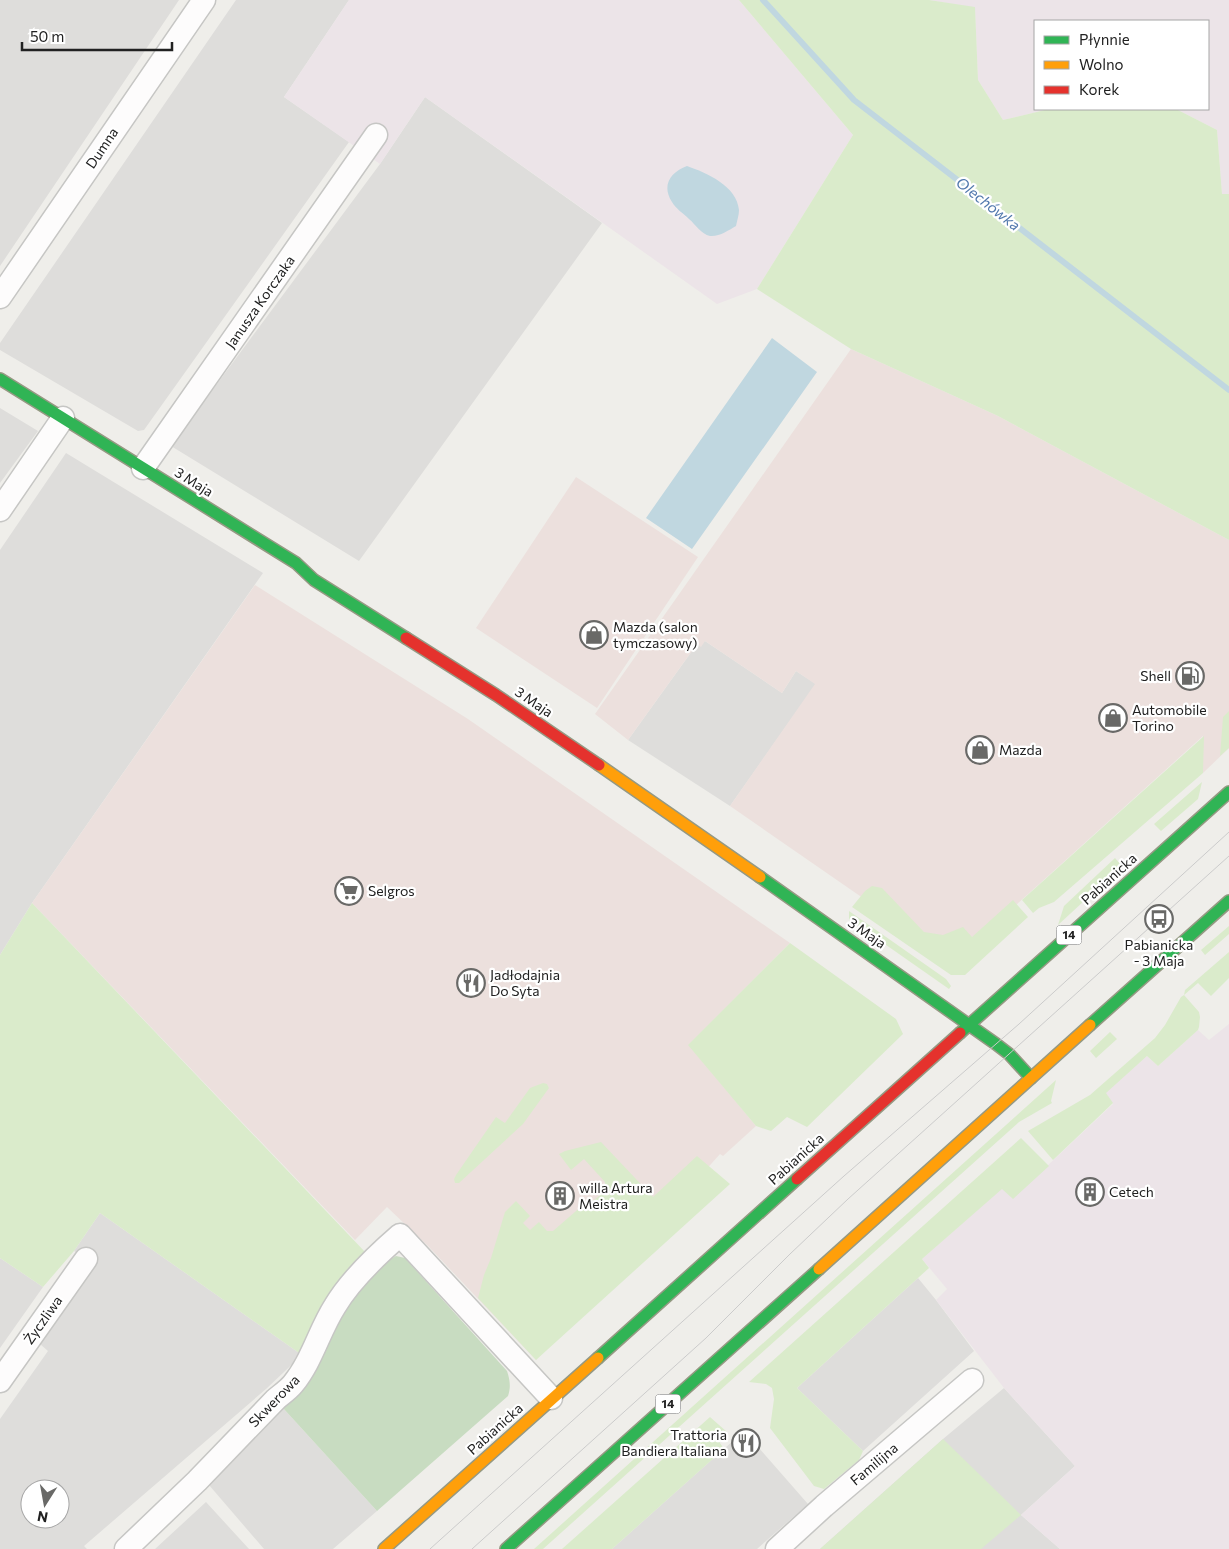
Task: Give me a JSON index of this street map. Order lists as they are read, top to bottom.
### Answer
{
  "streets": {
    "main road": ["3 Maja", "Pabianicka", "14"],
    "street": [
      "Dumna",
      "Janusza Korczaka",
      "Życzliwa",
      "Skwerowa",
      "Familijna"
    ]
  },
  "crossings": [
    ["Janusza Korczaka", "3 Maja"],
    ["3 Maja", "Pabianicka"],
    ["3 Maja", "14"],
    ["Pabianicka", "Skwerowa"]
  ],
  "water": ["Olechówka"],
  "places": {
    "shop": ["Mazda (salon tymczasowy)", "Automobile Torino", "Mazda"],
    "fuel station": ["Shell"],
    "supermarket": ["Selgros"],
    "bus stop": ["Pabianicka - 3 Maja"],
    "restaurant": ["Jadłodajnia Do Syta", "Trattoria Bandiera Italiana"],
    "building": ["Cetech", "willa Artura Meistra"]
  },
  "legend": ["Płynnie", "Wolno", "Korek"],
  "scale_bar": "50 m",
  "north": "bottom"
}
